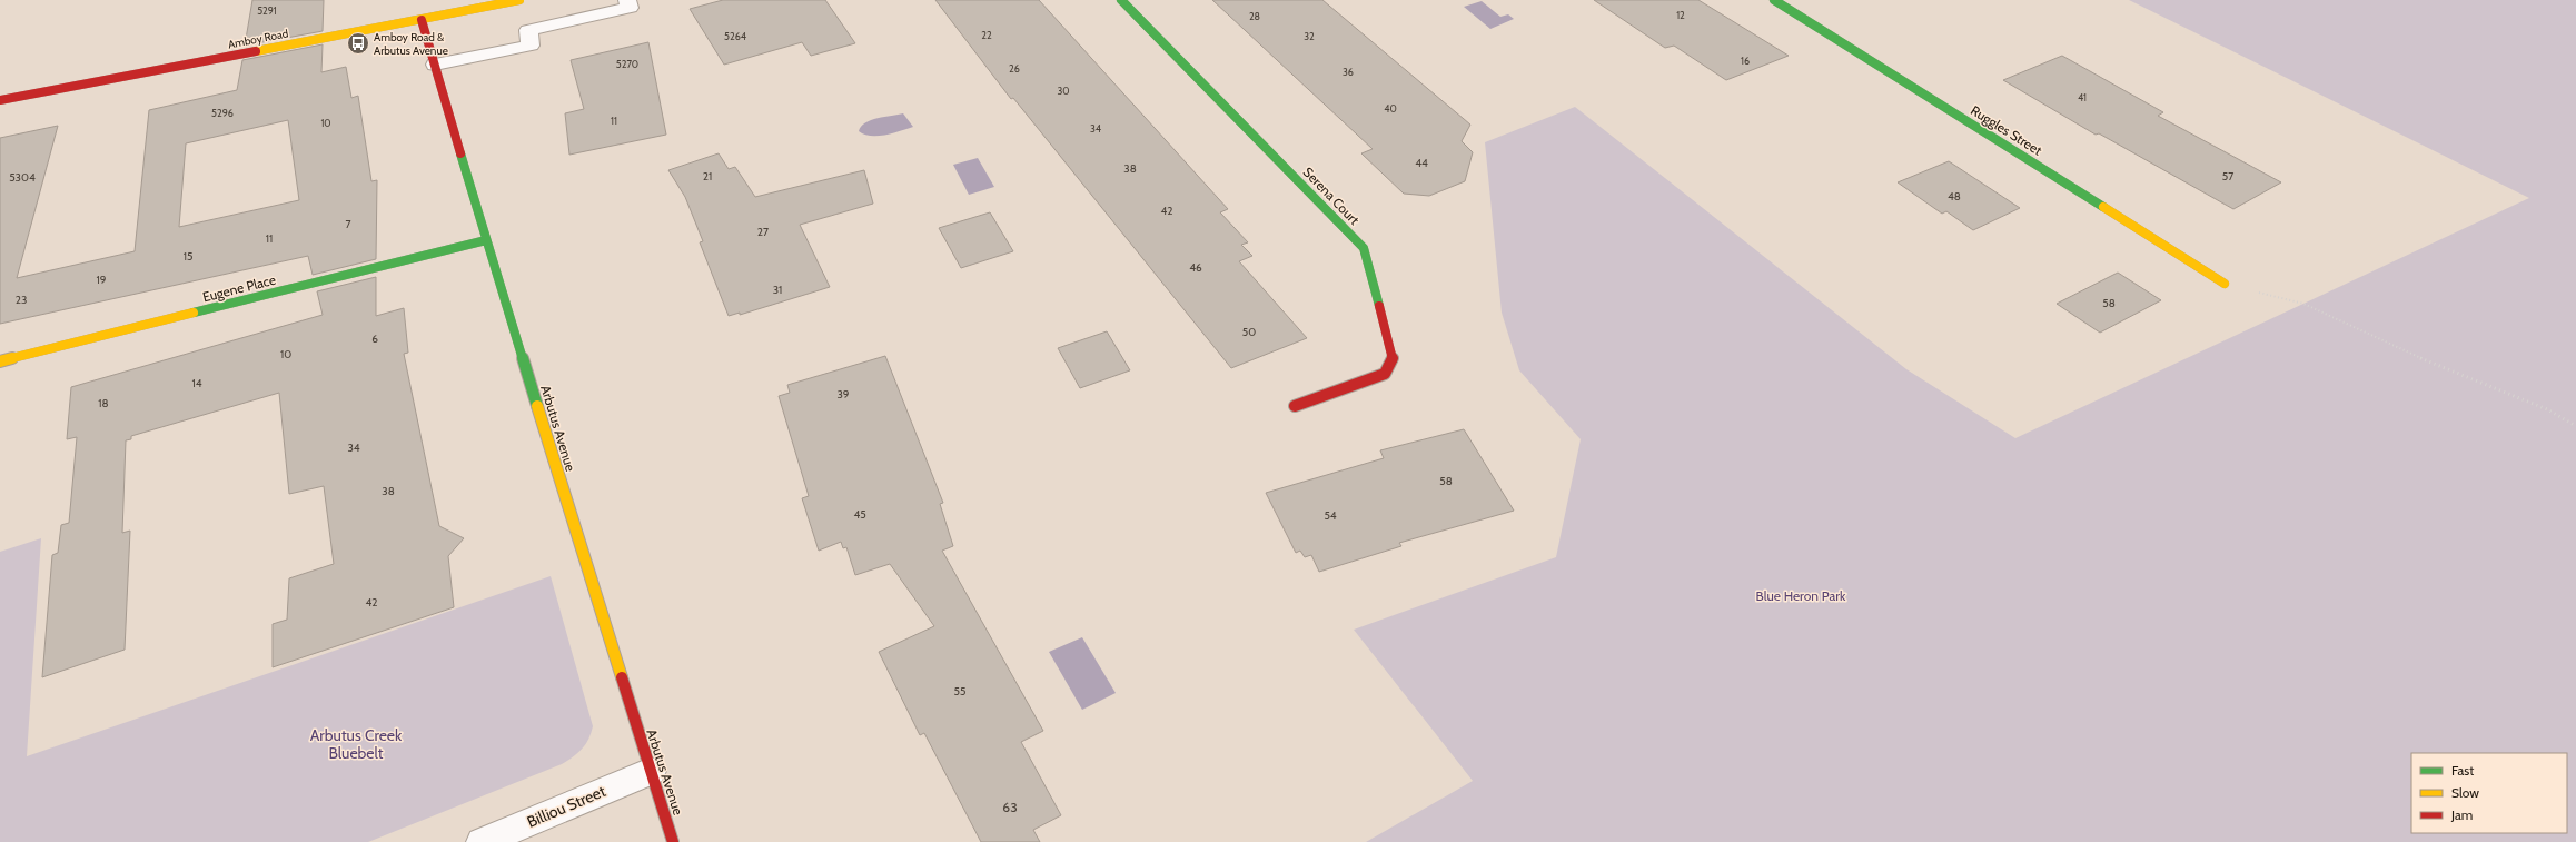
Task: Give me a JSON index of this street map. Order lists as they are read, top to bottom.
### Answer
{
  "streets": {
    "street": [
      "Amboy Road",
      "Ruggles Street",
      "Serena Court",
      "Eugene Place",
      "Arbutus Avenue",
      "Billiou Street"
    ]
  },
  "crossings": [
    ["Amboy Road", "Arbutus Avenue"],
    ["Eugene Place", "Arbutus Avenue"],
    ["Arbutus Avenue", "Billiou Street"]
  ],
  "parks": ["Blue Heron Park", "Arbutus Creek Bluebelt"],
  "places": {
    "bus stop": ["Amboy Road & Arbutus Avenue"]
  },
  "house_numbers": [
    "5291",
    "12",
    "28",
    "22",
    "5264",
    "32",
    "16",
    "5270",
    "26",
    "36",
    "30",
    "41",
    "40",
    "5296",
    "11",
    "10",
    "34",
    "44",
    "38",
    "21",
    "57",
    "5304",
    "48",
    "42",
    "7",
    "27",
    "11",
    "15",
    "46",
    "19",
    "31",
    "23",
    "58",
    "50",
    "6",
    "10",
    "14",
    "39",
    "18",
    "34",
    "58",
    "38",
    "45",
    "54",
    "42",
    "55",
    "63"
  ],
  "legend": ["Fast", "Slow", "Jam"]
}
